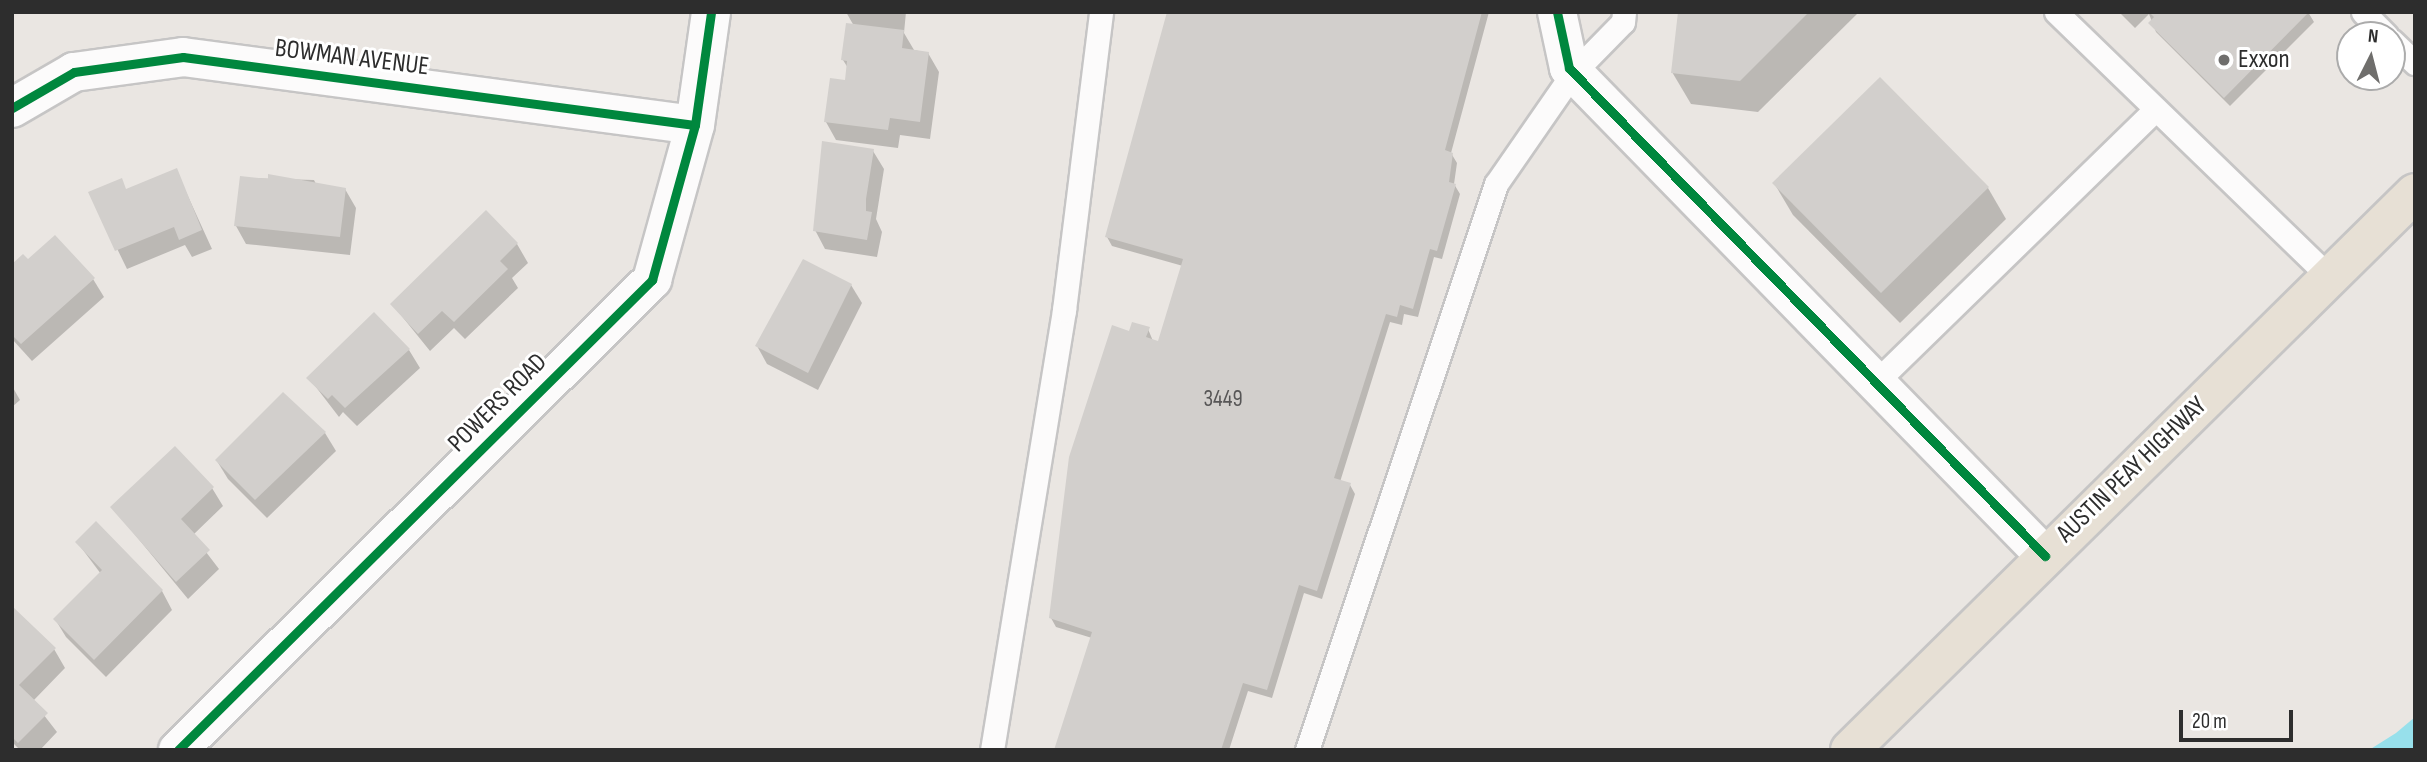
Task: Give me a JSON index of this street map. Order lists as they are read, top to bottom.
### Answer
{
  "streets": {
    "main road": ["AUSTIN PEAY HIGHWAY"],
    "street": ["BOWMAN AVENUE", "POWERS ROAD"]
  },
  "crossings": [
    ["BOWMAN AVENUE", "POWERS ROAD"]
  ],
  "places": ["Exxon"],
  "house_numbers": ["3449"],
  "scale_bar": "20 m",
  "north": "top"
}
